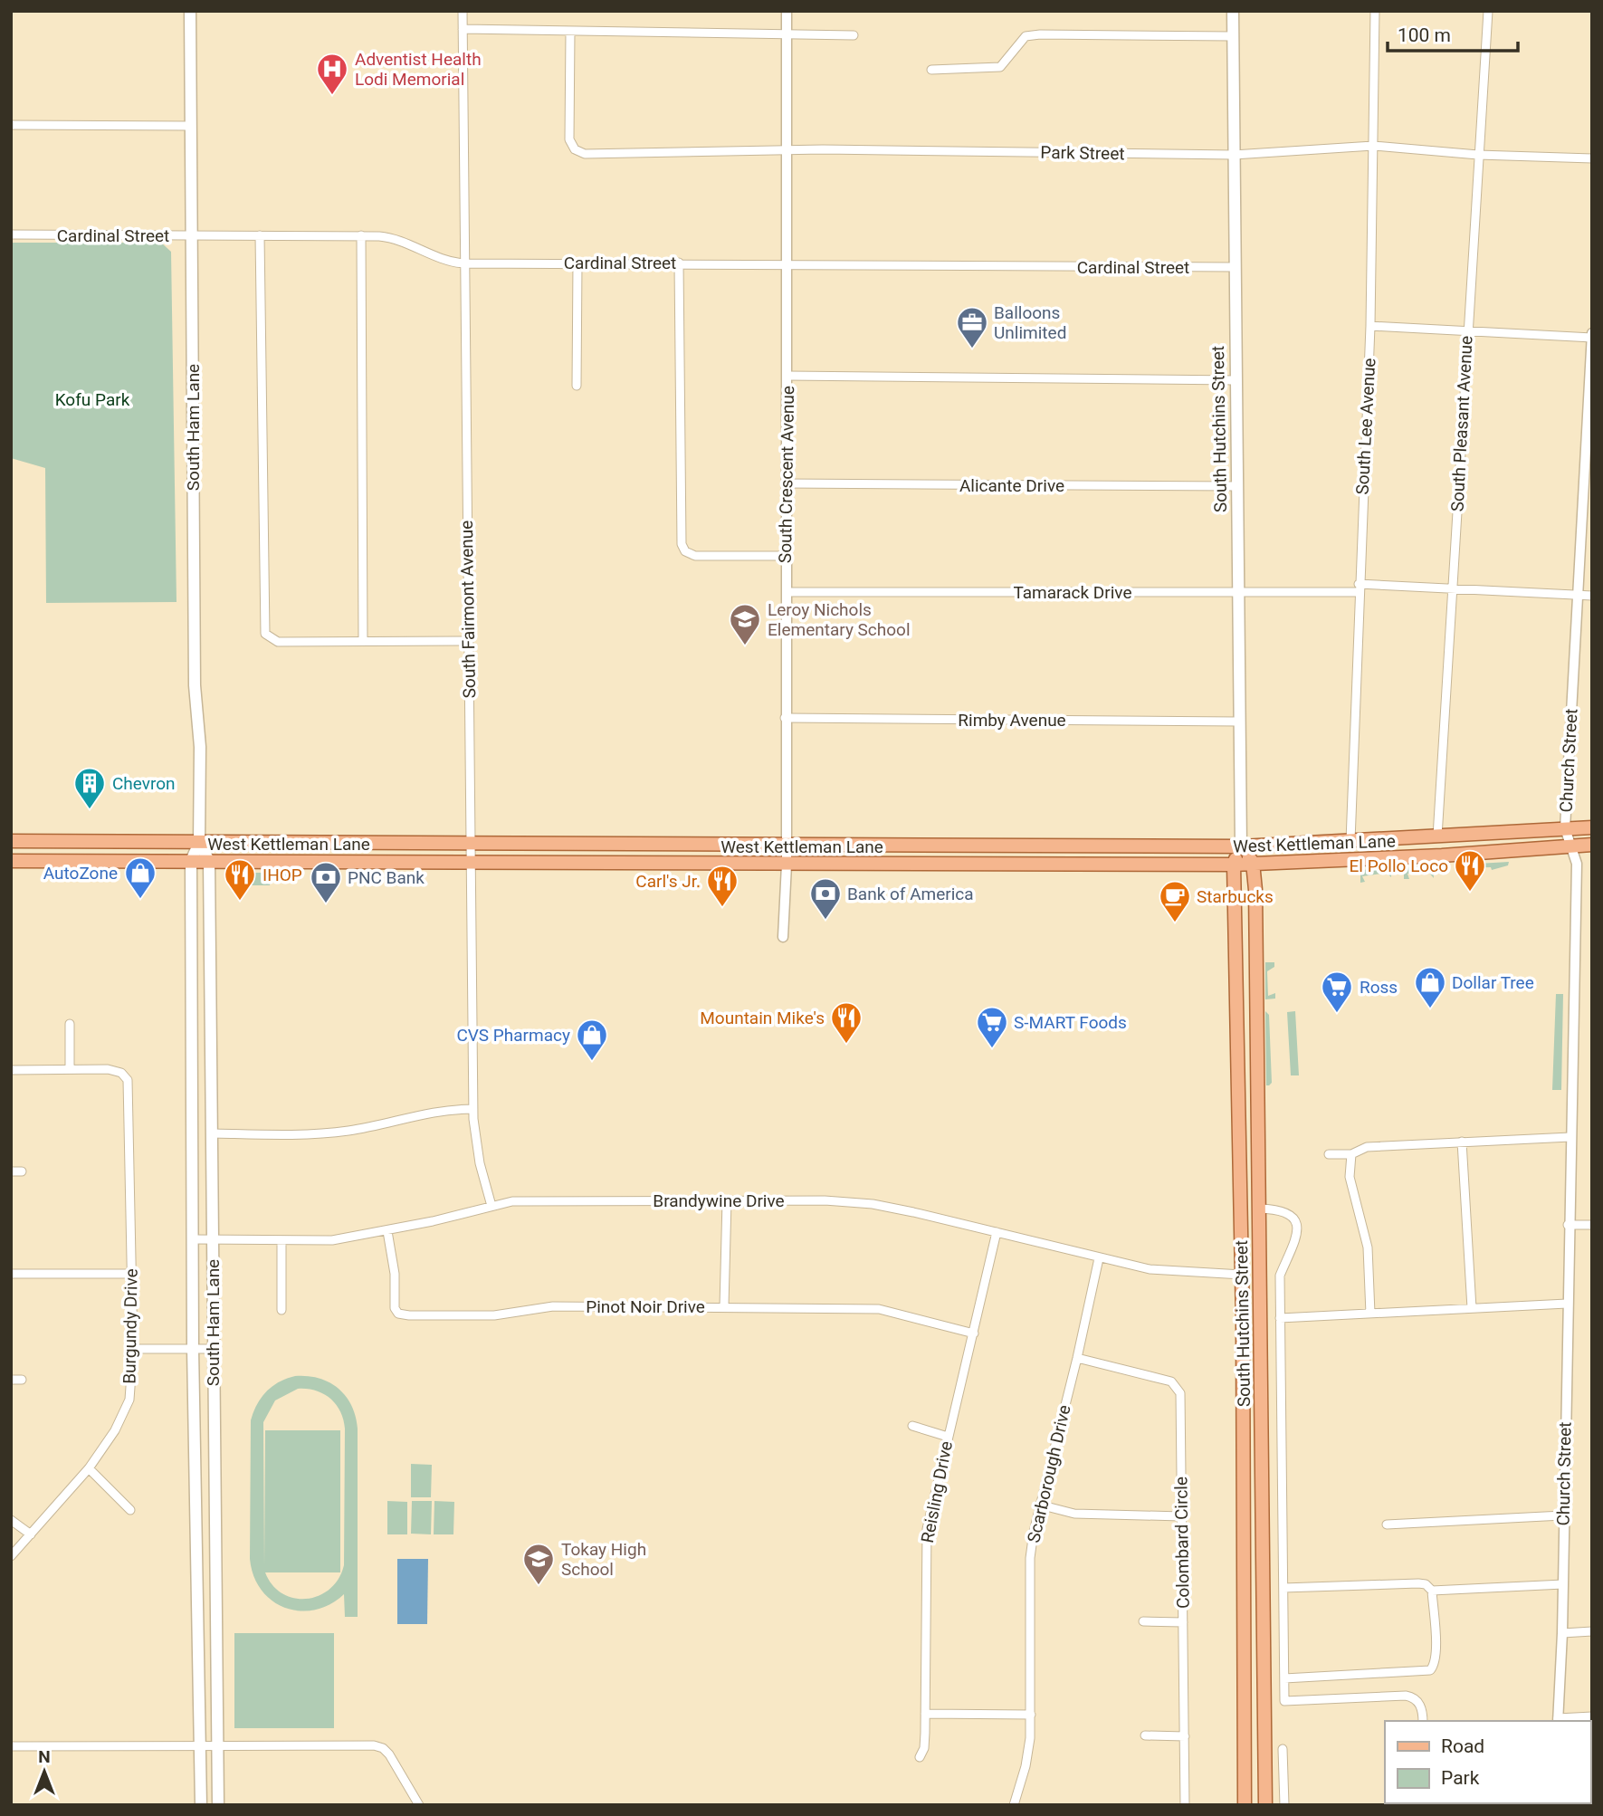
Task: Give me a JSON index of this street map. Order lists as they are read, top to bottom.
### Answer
{
  "streets": {
    "main road": ["South Ham Lane", "South Hutchins Street", "West Kettleman Lane"],
    "street": [
      "Park Street",
      "Cardinal Street",
      "South Pleasant Avenue",
      "South Lee Avenue",
      "South Crescent Avenue",
      "Alicante Drive",
      "Tamarack Drive",
      "South Fairmont Avenue",
      "Rimby Avenue",
      "Church Street",
      "Brandywine Drive",
      "Pinot Noir Drive",
      "Burgundy Drive",
      "Scarborough Drive",
      "Reisling Drive",
      "Colombard Circle"
    ]
  },
  "crossings": [
    ["Park Street", "South Pleasant Avenue"],
    ["Park Street", "South Lee Avenue"],
    ["Park Street", "South Hutchins Street"],
    ["Park Street", "South Crescent Avenue"],
    ["Cardinal Street", "South Ham Lane"],
    ["Cardinal Street", "South Hutchins Street"],
    ["Cardinal Street", "South Crescent Avenue"],
    ["Cardinal Street", "South Fairmont Avenue"],
    ["South Pleasant Avenue", "Tamarack Drive"],
    ["South Pleasant Avenue", "West Kettleman Lane"],
    ["South Lee Avenue", "Tamarack Drive"],
    ["South Lee Avenue", "West Kettleman Lane"],
    ["South Ham Lane", "West Kettleman Lane"],
    ["South Ham Lane", "Brandywine Drive"],
    ["South Hutchins Street", "Alicante Drive"],
    ["South Hutchins Street", "Tamarack Drive"],
    ["South Hutchins Street", "Rimby Avenue"],
    ["South Hutchins Street", "West Kettleman Lane"],
    ["South Hutchins Street", "Brandywine Drive"],
    ["South Crescent Avenue", "Alicante Drive"],
    ["South Crescent Avenue", "Tamarack Drive"],
    ["South Crescent Avenue", "Rimby Avenue"],
    ["South Crescent Avenue", "West Kettleman Lane"],
    ["Tamarack Drive", "Church Street"],
    ["South Fairmont Avenue", "West Kettleman Lane"],
    ["South Fairmont Avenue", "Brandywine Drive"],
    ["Church Street", "West Kettleman Lane"],
    ["Brandywine Drive", "Pinot Noir Drive"],
    ["Brandywine Drive", "Scarborough Drive"],
    ["Brandywine Drive", "Reisling Drive"],
    ["Pinot Noir Drive", "Reisling Drive"],
    ["Scarborough Drive", "Colombard Circle"]
  ],
  "parks": ["Kofu Park"],
  "places": {
    "hospital": ["Adventist Health Lodi Memorial"],
    "office": ["Balloons Unlimited"],
    "school or university": ["Leroy Nichols Elementary School", "Tokay High School"],
    "building": ["Chevron"],
    "restaurant": [
      "El Pollo Loco",
      "IHOP",
      "Carl's Jr.",
      "Mountain Mike's"
    ],
    "shop": ["AutoZone", "Dollar Tree", "CVS Pharmacy"],
    "bank": ["PNC Bank", "Bank of America"],
    "cafe": ["Starbucks"],
    "supermarket": ["Ross", "S-MART Foods"]
  },
  "legend": ["Road", "Park"],
  "scale_bar": "100 m",
  "north": "top"
}
